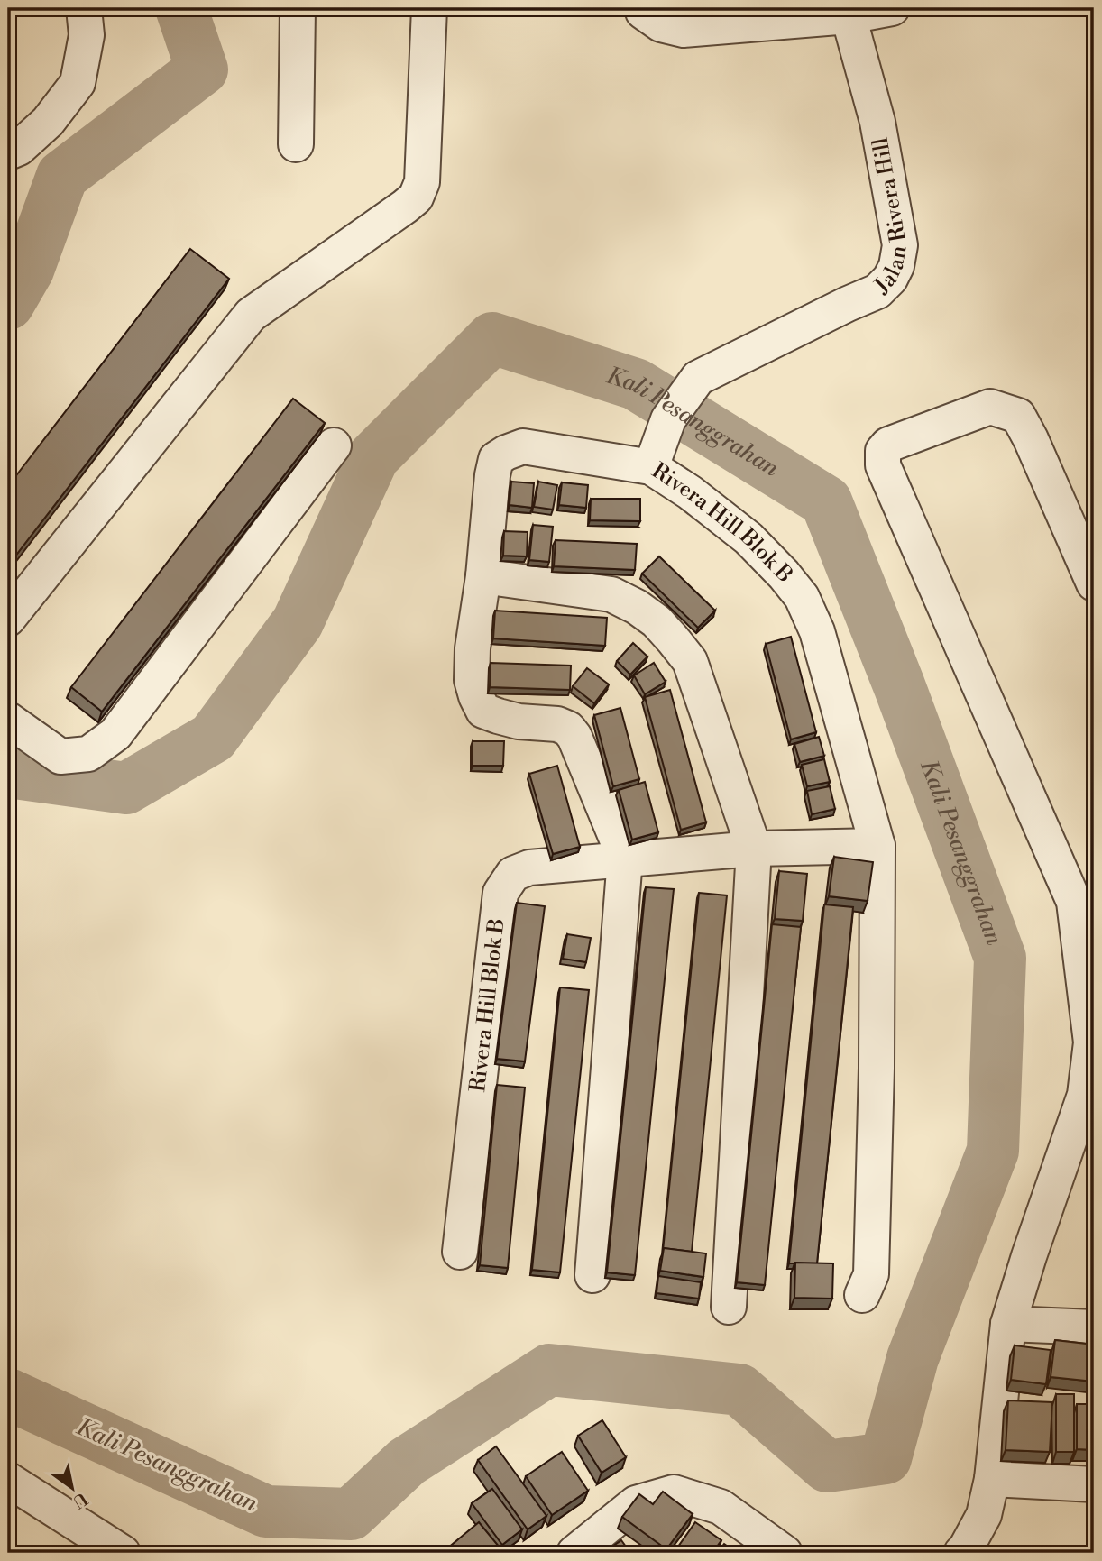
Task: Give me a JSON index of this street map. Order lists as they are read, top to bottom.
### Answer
{
  "streets": {
    "street": ["Jalan Rivera Hill", "Rivera Hill Blok B"]
  },
  "crossings": [
    ["Jalan Rivera Hill", "Rivera Hill Blok B"]
  ],
  "water": ["Kali Pesanggrahan"],
  "north": "bottom right"
}
